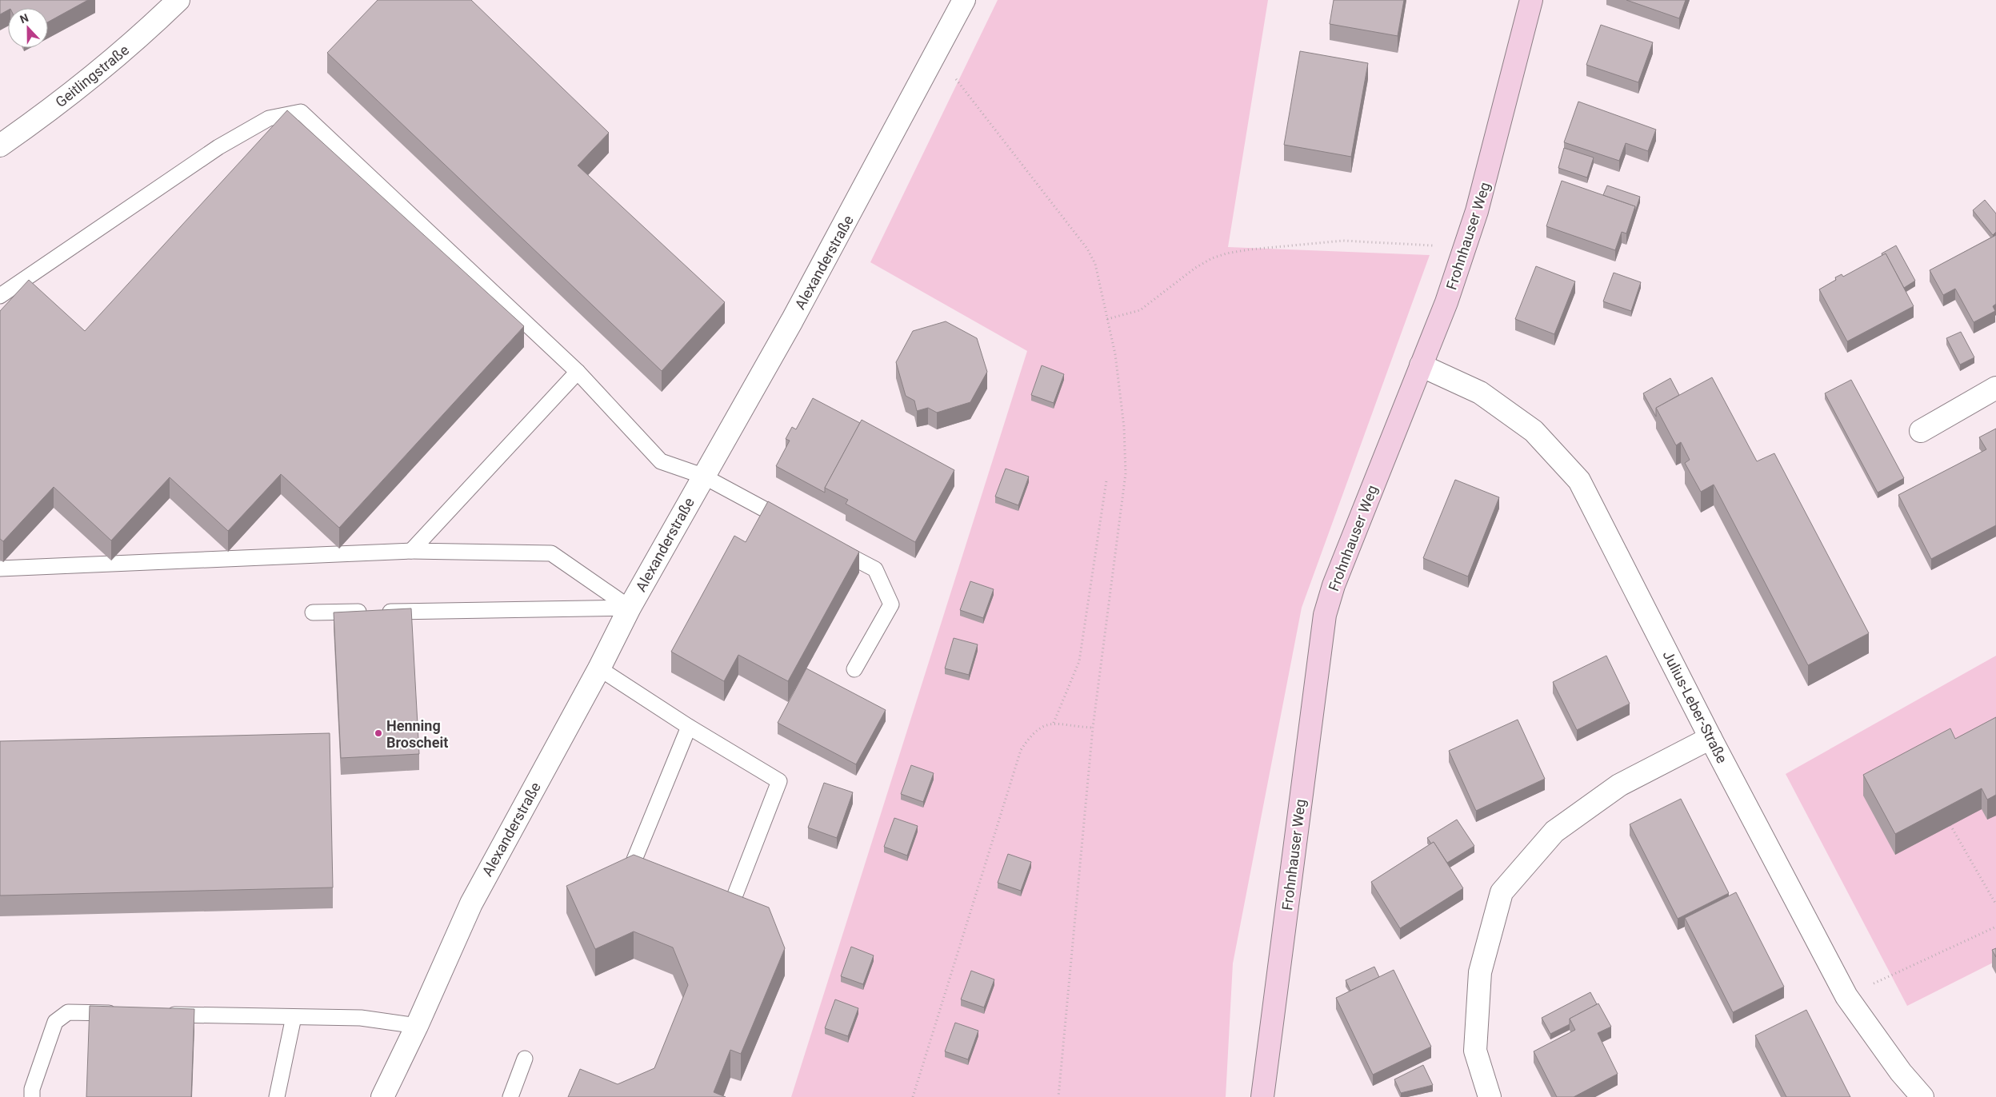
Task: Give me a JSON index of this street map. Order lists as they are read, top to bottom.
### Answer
{
  "streets": {
    "main road": ["Frohnhauser Weg"],
    "street": ["Geitlingstraße", "Alexanderstraße", "Julius-Leber-Straße"]
  },
  "crossings": [
    ["Frohnhauser Weg", "Julius-Leber-Straße"]
  ],
  "places": ["Henning Broscheit"],
  "north": "top"
}
